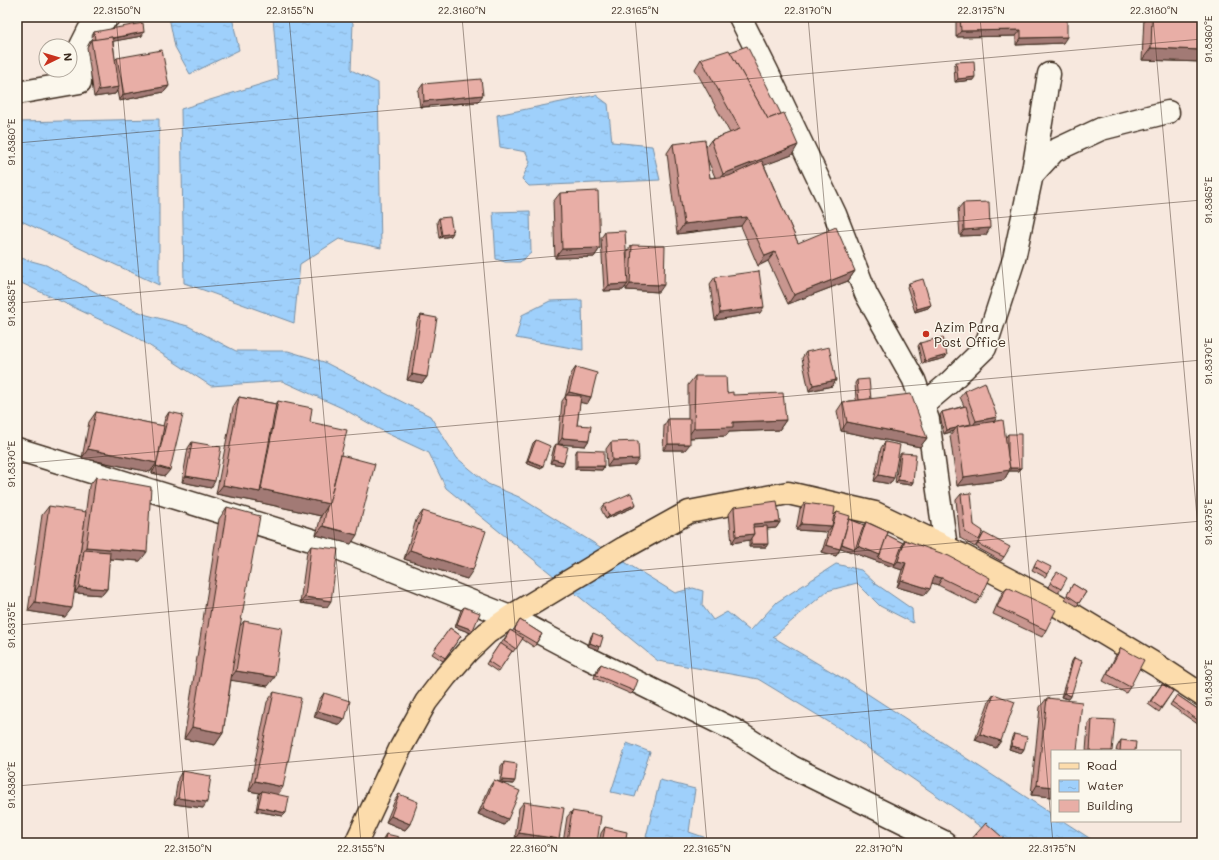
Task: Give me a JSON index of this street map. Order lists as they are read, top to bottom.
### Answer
{
  "places": ["Azim Para Post Office"],
  "legend": ["Road", "Water", "Building"],
  "north": "right",
  "coordinates": [
    "22.3150°N",
    "22.3155°N",
    "22.3160°N",
    "22.3165°N",
    "22.3170°N",
    "22.3175°N",
    "22.3180°N",
    "91.8360°E",
    "91.8365°E",
    "91.8370°E",
    "91.8375°E",
    "91.8380°E"
  ]
}
